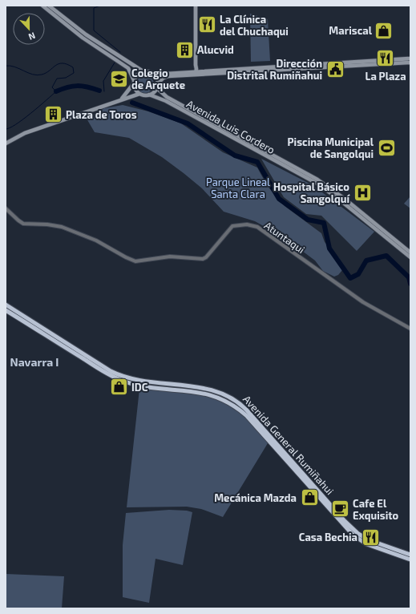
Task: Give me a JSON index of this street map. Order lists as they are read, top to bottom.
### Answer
{
  "streets": {
    "highway": ["Avenida General Rumiñahui"],
    "main road": ["Avenida Luis Cordero"],
    "street": ["Atuntaqui"]
  },
  "districts": ["Navarra I"],
  "parks": ["Parque Lineal Santa Clara"],
  "places": {
    "restaurant": ["La Clínica del Chuchaqui", "La Plaza", "Casa Bechia"],
    "shop": ["Mariscal", "IDC", "Mecánica Mazda"],
    "building": ["Alucvid", "Plaza de Toros"],
    "public building": ["Dirección Distrital Rumiñahui"],
    "school or university": ["Colegio de Arquete"],
    "sports": ["Piscina Municipal de Sangolqui"],
    "hospital": ["Hospital Básico Sangolquí"],
    "cafe": ["Cafe El Exquisito"]
  },
  "north": "bottom"
}
